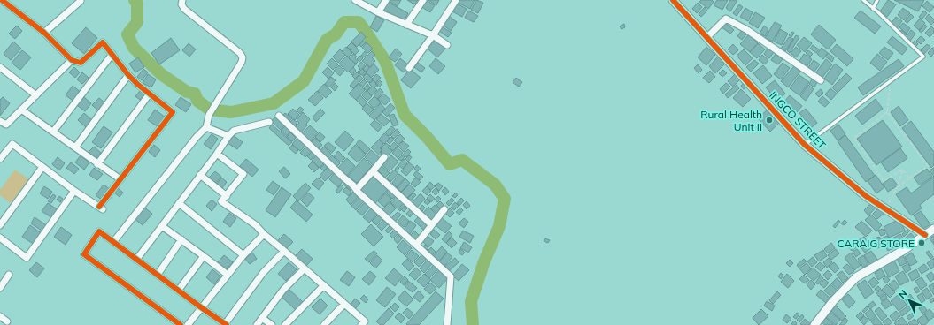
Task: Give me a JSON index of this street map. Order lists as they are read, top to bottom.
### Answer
{
  "streets": {
    "street": ["INGCO STREET"]
  },
  "places": ["Rural Health Unit II", "CARAIG STORE"],
  "north": "top left"
}
